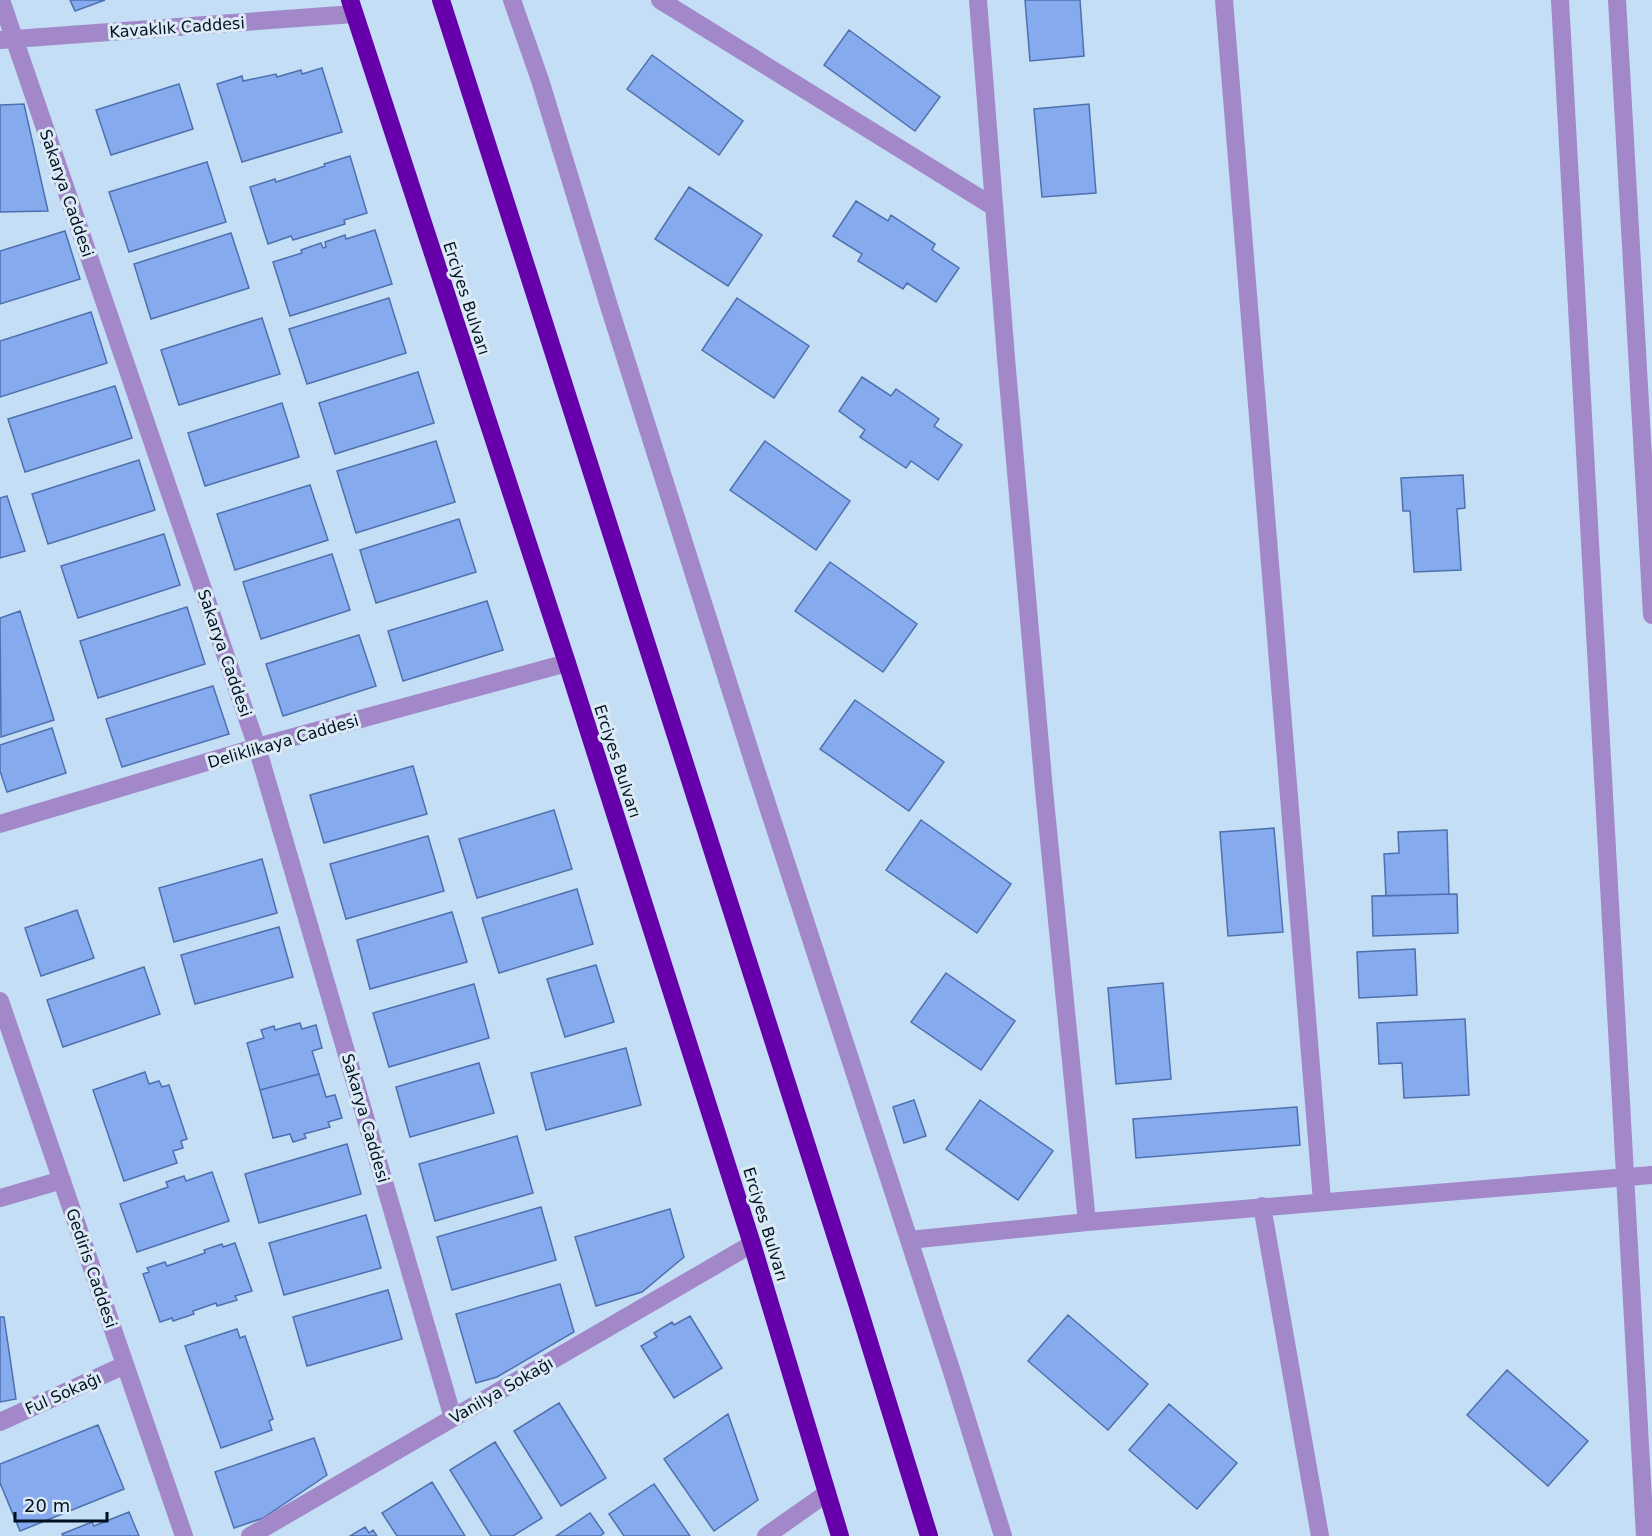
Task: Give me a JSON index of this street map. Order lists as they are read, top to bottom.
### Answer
{
  "streets": {
    "highway": ["Erciyes Bulvarı"],
    "street": [
      "Kavaklık Caddesi",
      "Sakarya Caddesi",
      "Deliklikaya Caddesi",
      "Gediris Caddesi",
      "Vanilya Sokağı",
      "Ful Sokağı"
    ]
  },
  "crossings": [
    ["Kavaklık Caddesi", "Sakarya Caddesi"],
    ["Kavaklık Caddesi", "Erciyes Bulvarı"],
    ["Sakarya Caddesi", "Deliklikaya Caddesi"],
    ["Sakarya Caddesi", "Vanilya Sokağı"],
    ["Erciyes Bulvarı", "Deliklikaya Caddesi"],
    ["Erciyes Bulvarı", "Vanilya Sokağı"],
    ["Gediris Caddesi", "Ful Sokağı"]
  ],
  "scale_bar": "20 m"
}
